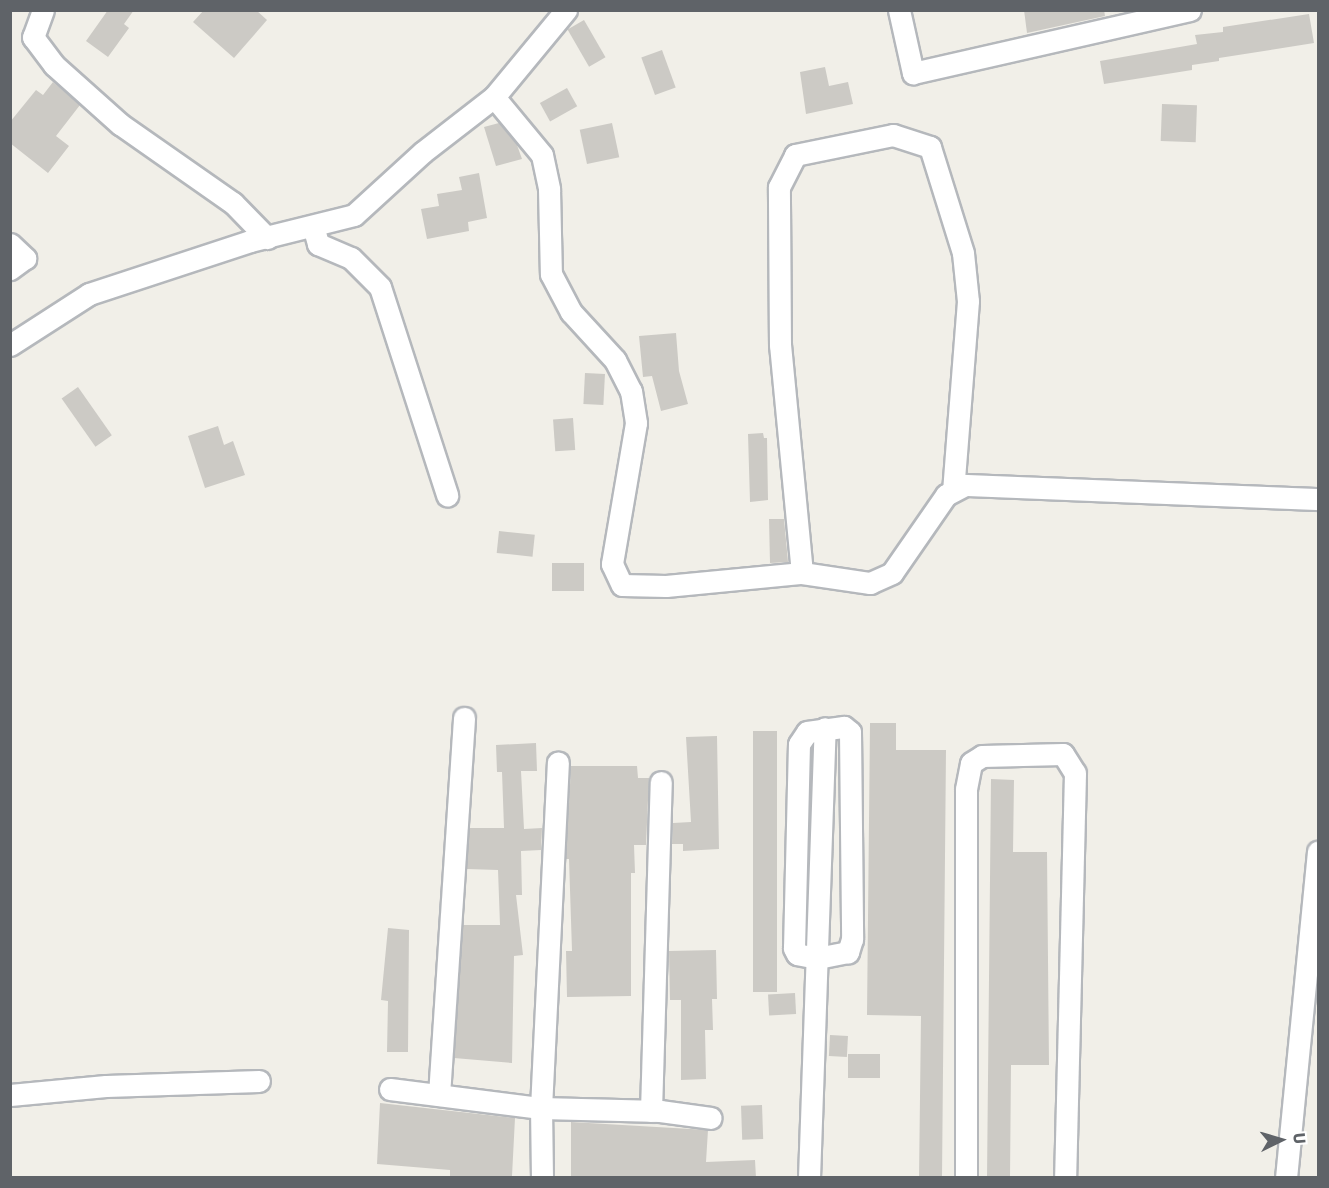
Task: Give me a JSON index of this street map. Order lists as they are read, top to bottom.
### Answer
{
  "north": "right"
}
